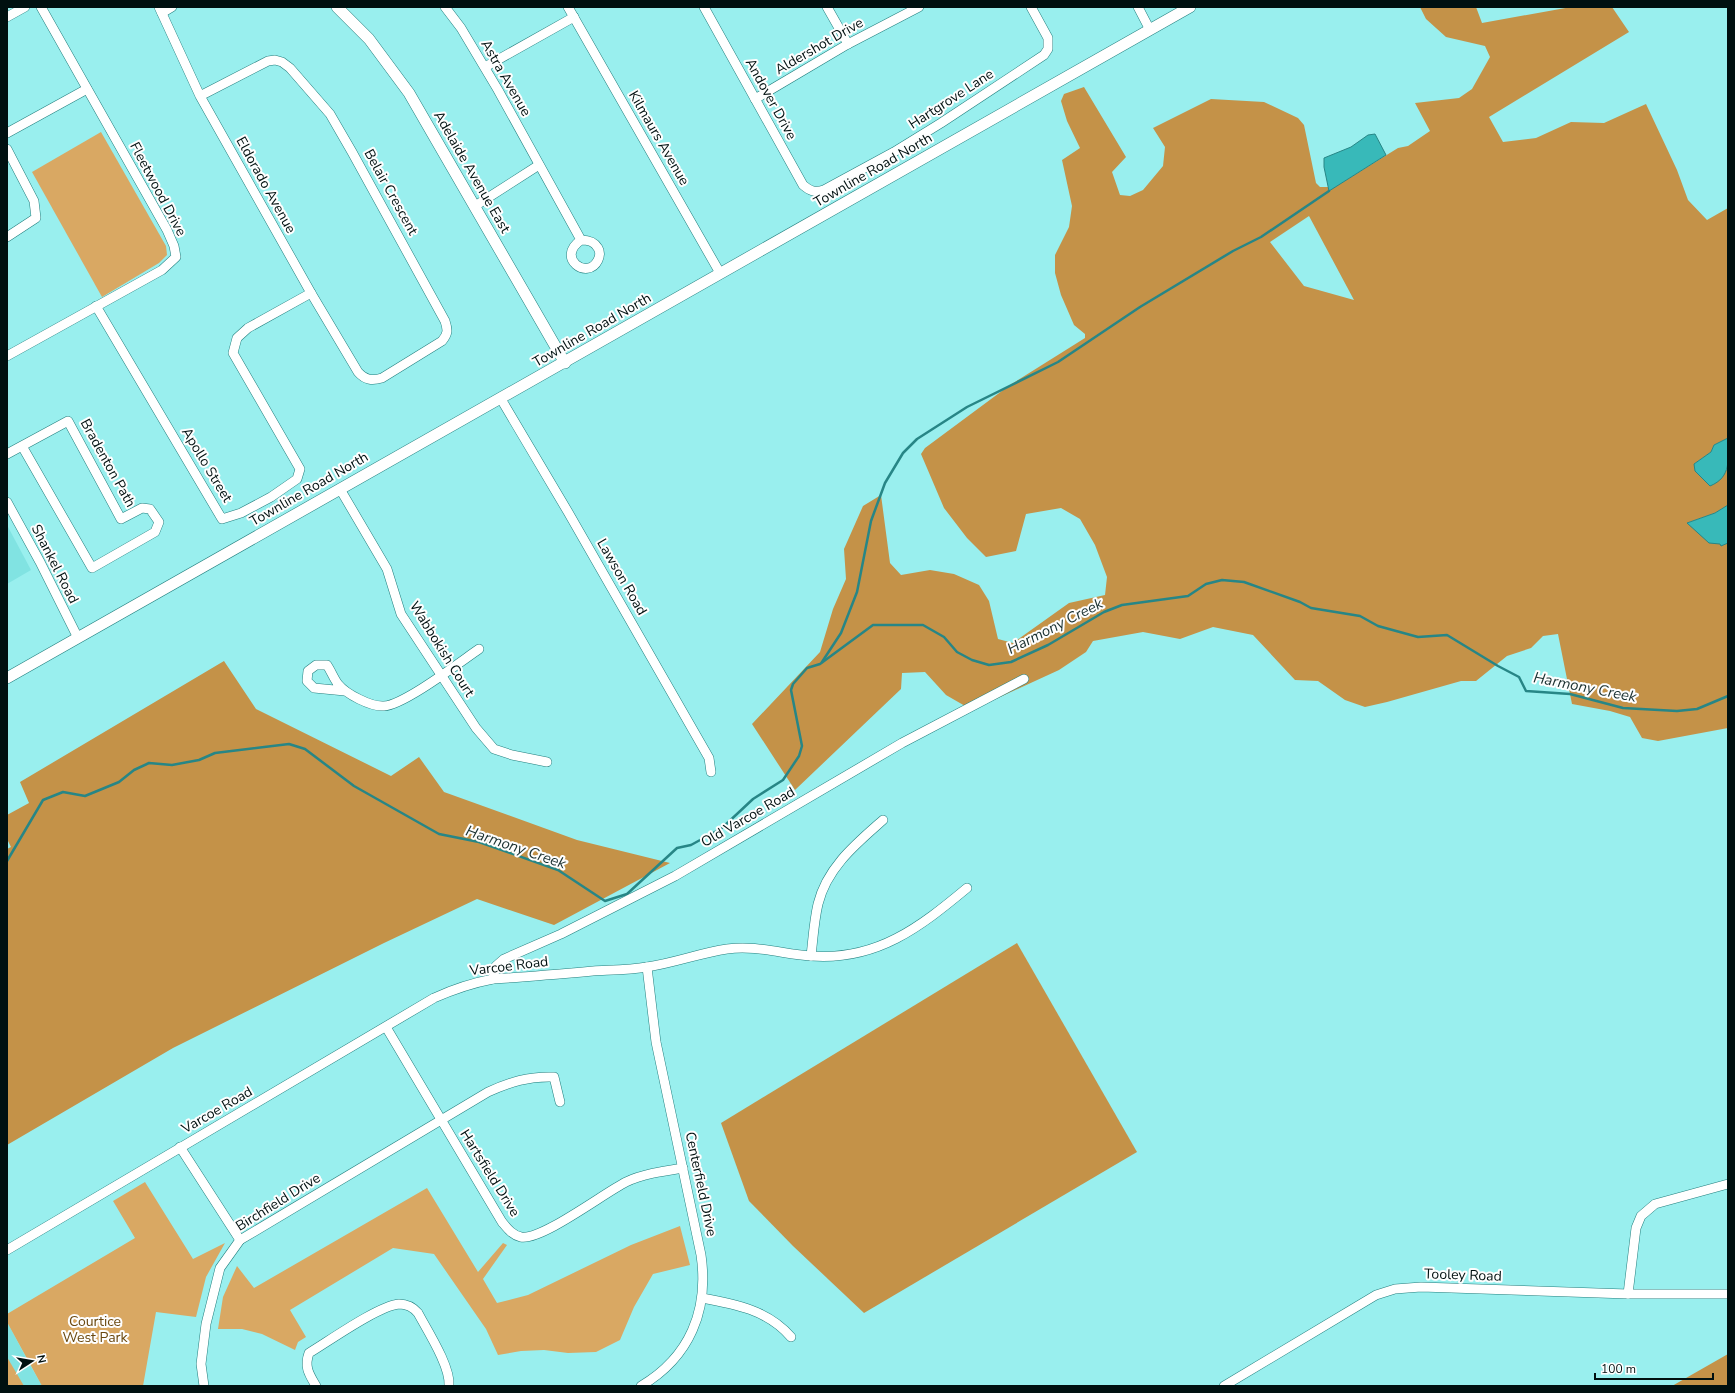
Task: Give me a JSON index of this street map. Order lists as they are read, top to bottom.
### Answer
{
  "streets": {
    "main road": ["Townline Road North", "Adelaide Avenue East"],
    "street": [
      "Aldershot Drive",
      "Astra Avenue",
      "Andover Drive",
      "Hartgrove Lane",
      "Kilmaurs Avenue",
      "Eldorado Avenue",
      "Fleetwood Drive",
      "Belair Crescent",
      "Bradenton Path",
      "Apollo Street",
      "Shankel Road",
      "Lawson Road",
      "Wabbokish Court",
      "Old Varcoe Road",
      "Varcoe Road",
      "Hartsfield Drive",
      "Centerfield Drive",
      "Birchfield Drive",
      "Tooley Road"
    ]
  },
  "crossings": [
    ["Aldershot Drive", "Andover Drive"],
    ["Andover Drive", "Hartgrove Lane"],
    ["Kilmaurs Avenue", "Townline Road North"],
    ["Townline Road North", "Adelaide Avenue East"],
    ["Townline Road North", "Shankel Road"],
    ["Townline Road North", "Lawson Road"],
    ["Townline Road North", "Wabbokish Court"],
    ["Eldorado Avenue", "Belair Crescent"],
    ["Eldorado Avenue", "Apollo Street"],
    ["Fleetwood Drive", "Apollo Street"],
    ["Old Varcoe Road", "Varcoe Road"],
    ["Varcoe Road", "Hartsfield Drive"],
    ["Varcoe Road", "Centerfield Drive"],
    ["Hartsfield Drive", "Centerfield Drive"],
    ["Hartsfield Drive", "Birchfield Drive"]
  ],
  "water": ["Harmony Creek"],
  "parks": ["Courtice West Park"],
  "scale_bar": "100 m",
  "north": "right"
}
